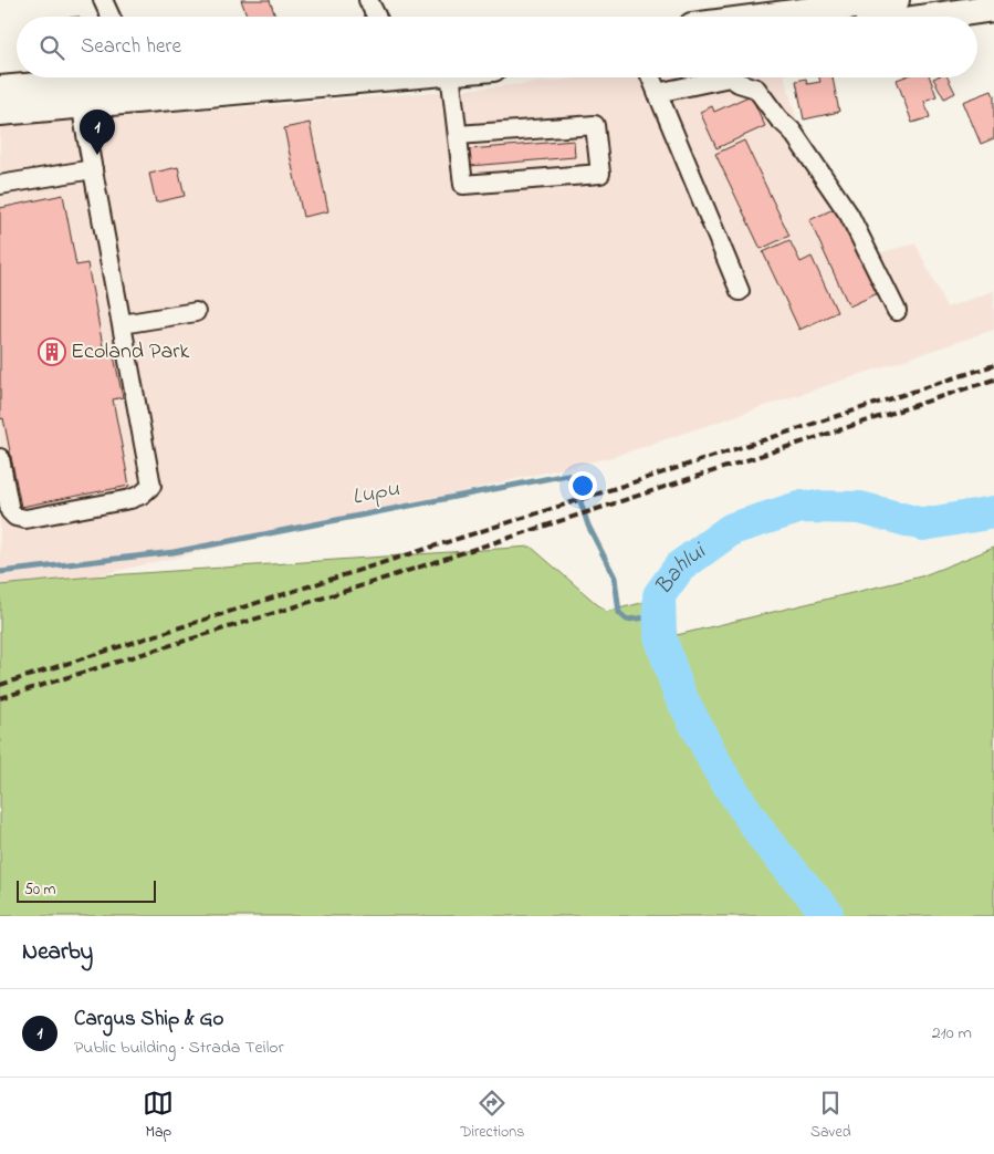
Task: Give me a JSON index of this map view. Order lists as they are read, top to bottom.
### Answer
{
  "water": ["Lupu", "Bahlui"],
  "places": {
    "building": ["Ecoland Park"]
  },
  "scale_bar": "50 m",
  "page": {
    "search": "Search here",
    "pins": "1",
    "scale": "50 m",
    "heading": "Nearby",
    "list": [
      {
        "mark": "1",
        "name": "Cargus Ship & Go",
        "note": "Public building · Strada Teilor",
        "value": "210 m"
      }
    ],
    "nav": ["Map", "Directions", "Saved"]
  }
}
